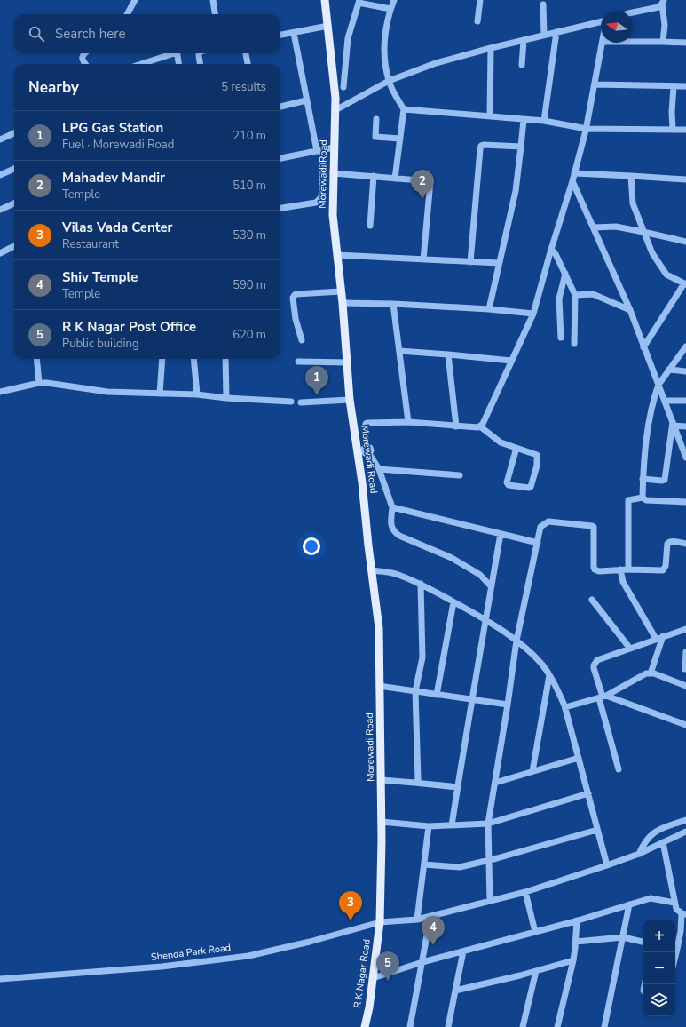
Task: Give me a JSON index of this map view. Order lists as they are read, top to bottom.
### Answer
{
  "streets": {
    "main road": ["Morewadi Road", "R K Nagar Road"],
    "street": ["Shenda Park Road"]
  },
  "crossings": [
    ["Morewadi Road", "Shenda Park Road"],
    ["Morewadi Road", "R K Nagar Road"],
    ["Shenda Park Road", "R K Nagar Road"]
  ],
  "north": "left",
  "page": {
    "search": "Search here",
    "heading": ["Nearby", "5 results"],
    "list": [
      {
        "mark": "1",
        "name": "LPG Gas Station",
        "note": "Fuel · Morewadi Road",
        "value": "210 m"
      },
      {
        "mark": "2",
        "name": "Mahadev Mandir",
        "note": "Temple",
        "value": "510 m"
      },
      {
        "mark": "3",
        "name": "Vilas Vada Center",
        "note": "Restaurant",
        "value": "530 m"
      },
      {
        "mark": "4",
        "name": "Shiv Temple",
        "note": "Temple",
        "value": "590 m"
      },
      {
        "mark": "5",
        "name": "R K Nagar Post Office",
        "note": "Public building",
        "value": "620 m"
      }
    ],
    "pins": [
      "2",
      "1",
      "3",
      "4",
      "5"
    ],
    "map_buttons": ["+", "−"]
  }
}
